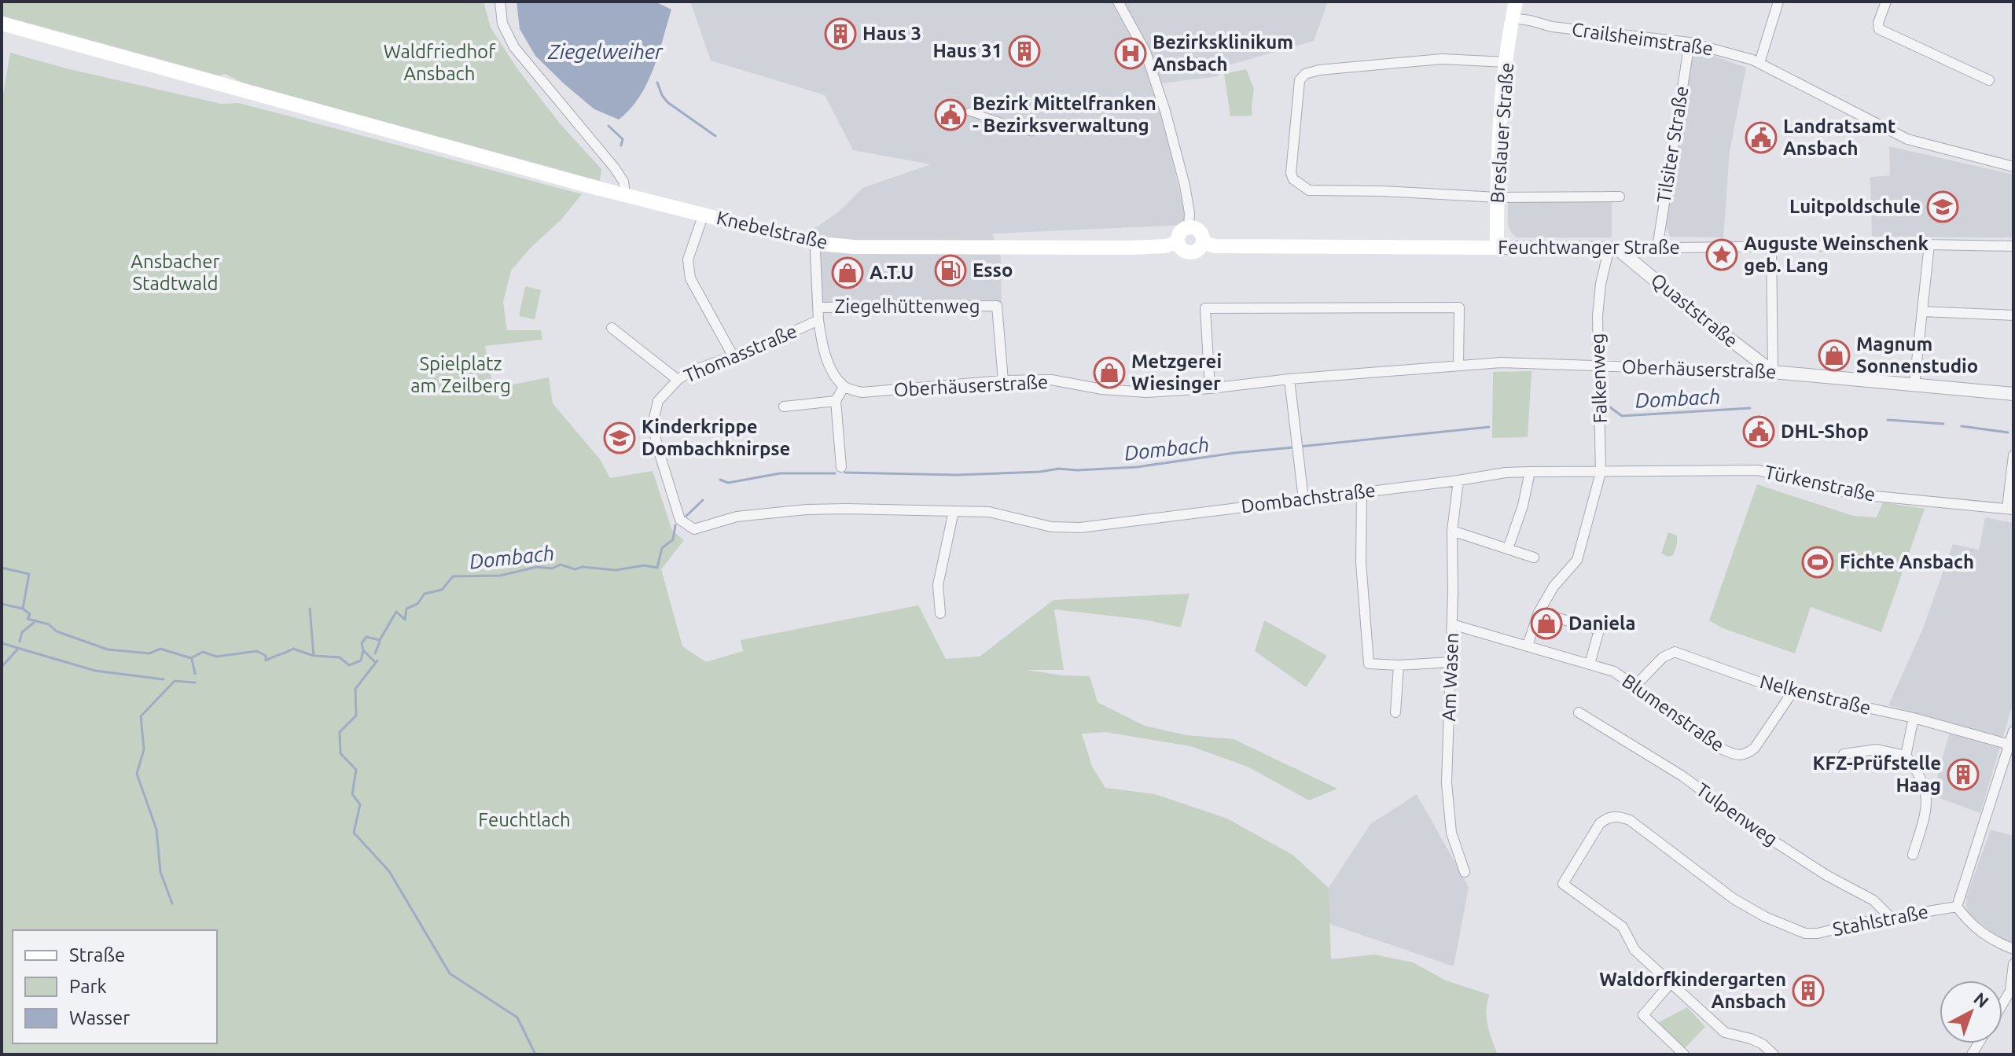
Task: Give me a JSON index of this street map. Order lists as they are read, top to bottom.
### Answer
{
  "streets": {
    "main road": ["Breslauer Straße", "Knebelstraße", "Feuchtwanger Straße"],
    "street": [
      "Crailsheimstraße",
      "Tilsiter Straße",
      "Ziegelhüttenweg",
      "Quaststraße",
      "Thomasstraße",
      "Oberhäuserstraße",
      "Falkenweg",
      "Türkenstraße",
      "Dombachstraße",
      "Am Wasen",
      "Nelkenstraße",
      "Blumenstraße",
      "Tulpenweg",
      "Stahlstraße"
    ]
  },
  "crossings": [
    ["Crailsheimstraße", "Breslauer Straße"],
    ["Crailsheimstraße", "Tilsiter Straße"],
    ["Breslauer Straße", "Feuchtwanger Straße"],
    ["Tilsiter Straße", "Feuchtwanger Straße"],
    ["Knebelstraße", "Feuchtwanger Straße"],
    ["Knebelstraße", "Thomasstraße"],
    ["Feuchtwanger Straße", "Quaststraße"],
    ["Feuchtwanger Straße", "Falkenweg"],
    ["Ziegelhüttenweg", "Thomasstraße"],
    ["Ziegelhüttenweg", "Oberhäuserstraße"],
    ["Quaststraße", "Oberhäuserstraße"],
    ["Quaststraße", "Falkenweg"],
    ["Thomasstraße", "Dombachstraße"],
    ["Oberhäuserstraße", "Falkenweg"],
    ["Falkenweg", "Dombachstraße"],
    ["Falkenweg", "Blumenstraße"],
    ["Türkenstraße", "Dombachstraße"],
    ["Dombachstraße", "Am Wasen"],
    ["Am Wasen", "Blumenstraße"],
    ["Nelkenstraße", "Blumenstraße"],
    ["Tulpenweg", "Stahlstraße"]
  ],
  "water": ["Ziegelweiher", "Dombach"],
  "parks": [
    "Waldfriedhof Ansbach",
    "Ansbacher Stadtwald",
    "Spielplatz am Zeilberg",
    "Feuchtlach"
  ],
  "places": {
    "building": [
      "Haus 3",
      "Haus 31",
      "KFZ-Prüfstelle Haag",
      "Waldorfkindergarten Ansbach"
    ],
    "hospital": ["Bezirksklinikum Ansbach"],
    "public building": ["Bezirk Mittelfranken - Bezirksverwaltung", "Landratsamt Ansbach", "DHL-Shop"],
    "school or university": ["Luitpoldschule", "Kinderkrippe Dombachknirpse"],
    "place": ["Auguste Weinschenk geb. Lang"],
    "fuel station": ["Esso"],
    "shop": [
      "A.T.U",
      "Magnum Sonnenstudio",
      "Metzgerei Wiesinger",
      "Daniela"
    ],
    "sports": ["Fichte Ansbach"]
  },
  "legend": ["Straße", "Park", "Wasser"],
  "north": "top right"
}
